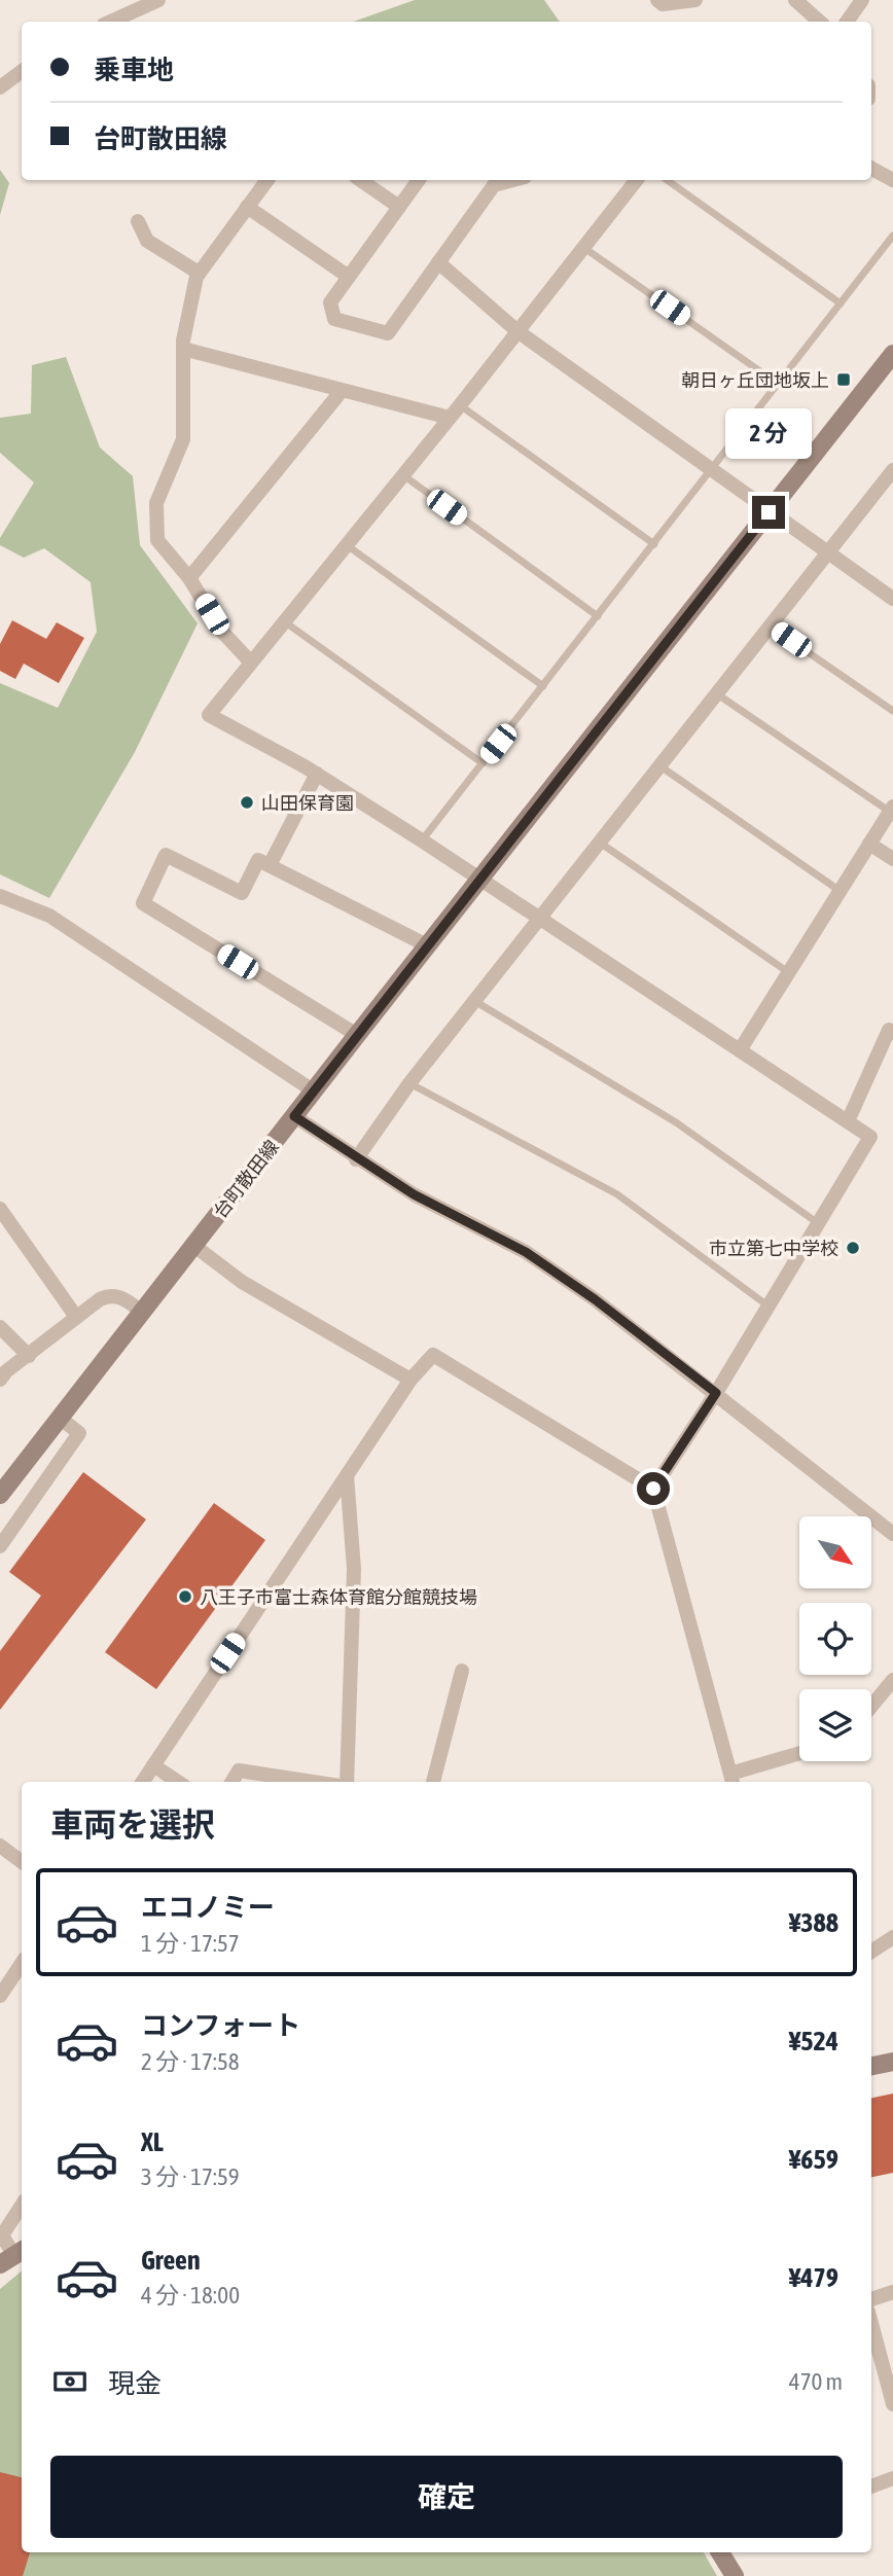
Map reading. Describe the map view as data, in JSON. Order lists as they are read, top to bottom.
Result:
{
  "streets": {
    "street": ["台町散田線"]
  },
  "places": {
    "transit": ["朝日ヶ丘団地坂上"],
    "other": ["山田保育園", "市立第七中学校", "八王子市富士森体育館分館競技場"]
  },
  "north": "bottom right",
  "page": {
    "banner": ["乗車地", "台町散田線"],
    "bubble": "2 分",
    "heading": "車両を選択",
    "list": [
      {
        "name": "エコノミー",
        "note": "1 分 · 17:57",
        "value": "¥388"
      },
      {
        "name": "コンフォート",
        "note": "2 分 · 17:58",
        "value": "¥524"
      },
      {
        "name": "XL",
        "note": "3 分 · 17:59",
        "value": "¥659"
      },
      {
        "name": "Green",
        "note": "4 分 · 18:00",
        "value": "¥479"
      }
    ],
    "pay": ["現金", "470 m"],
    "buttons": "確定"
  }
}
